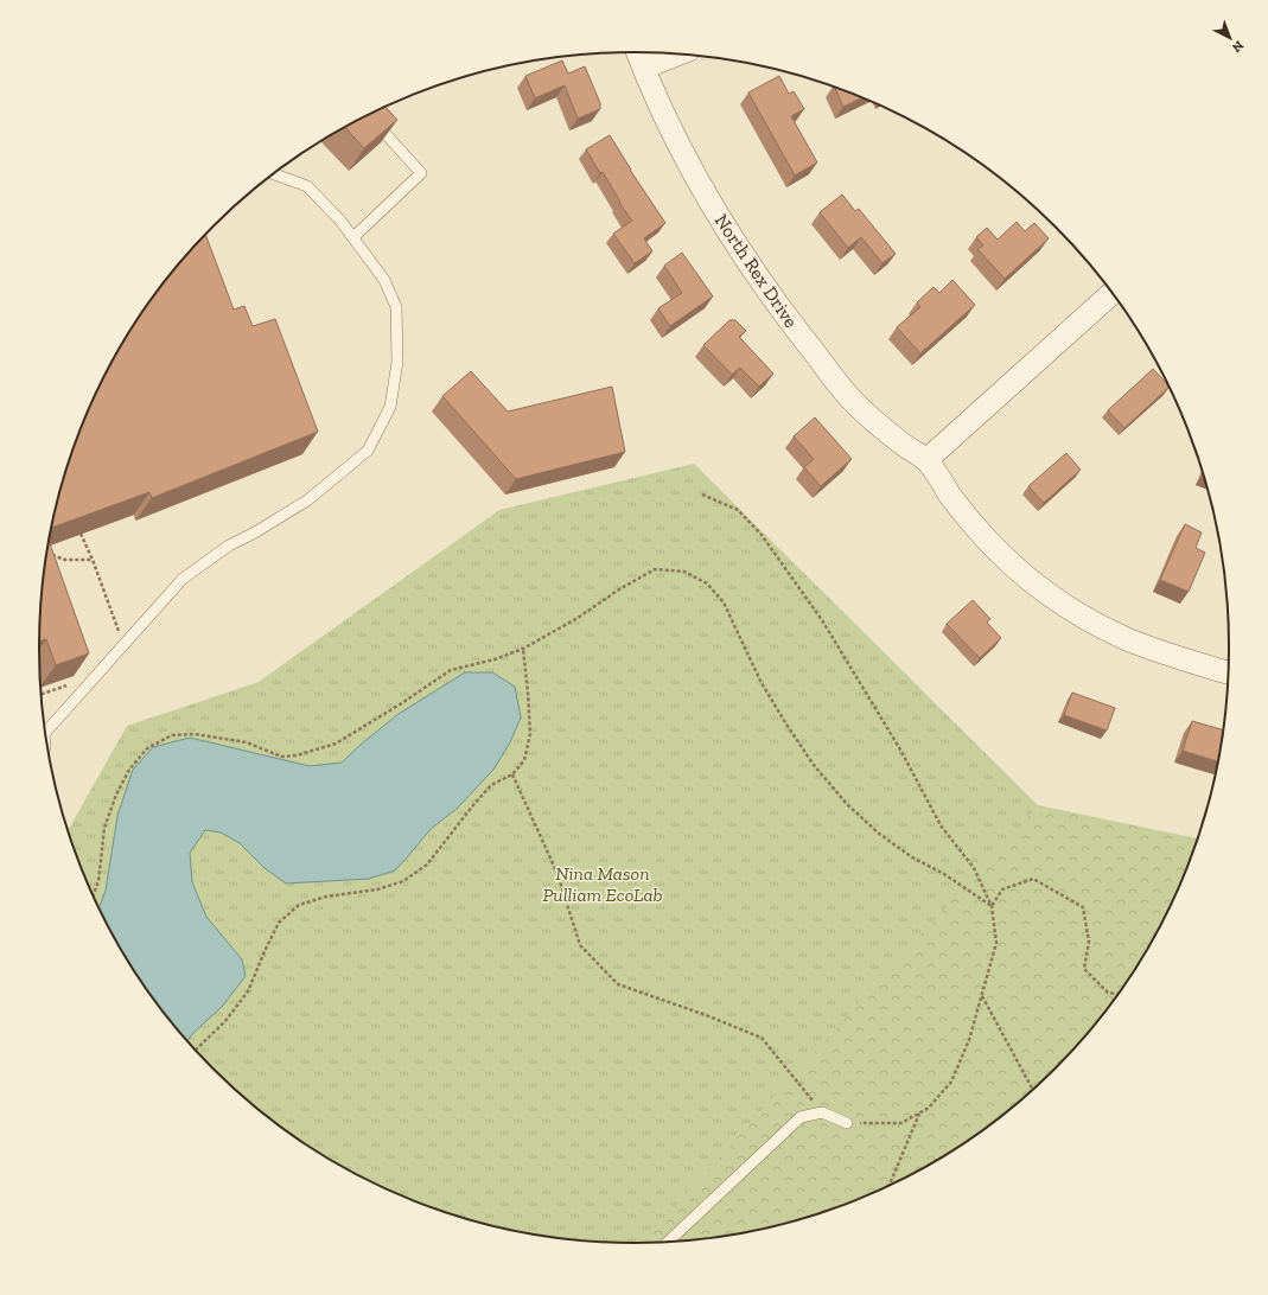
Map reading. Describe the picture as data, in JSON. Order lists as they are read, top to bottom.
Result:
{
  "streets": {
    "street": ["North Rex Drive"]
  },
  "parks": ["Nina Mason Pulliam EcoLab"],
  "north": "bottom right"
}
